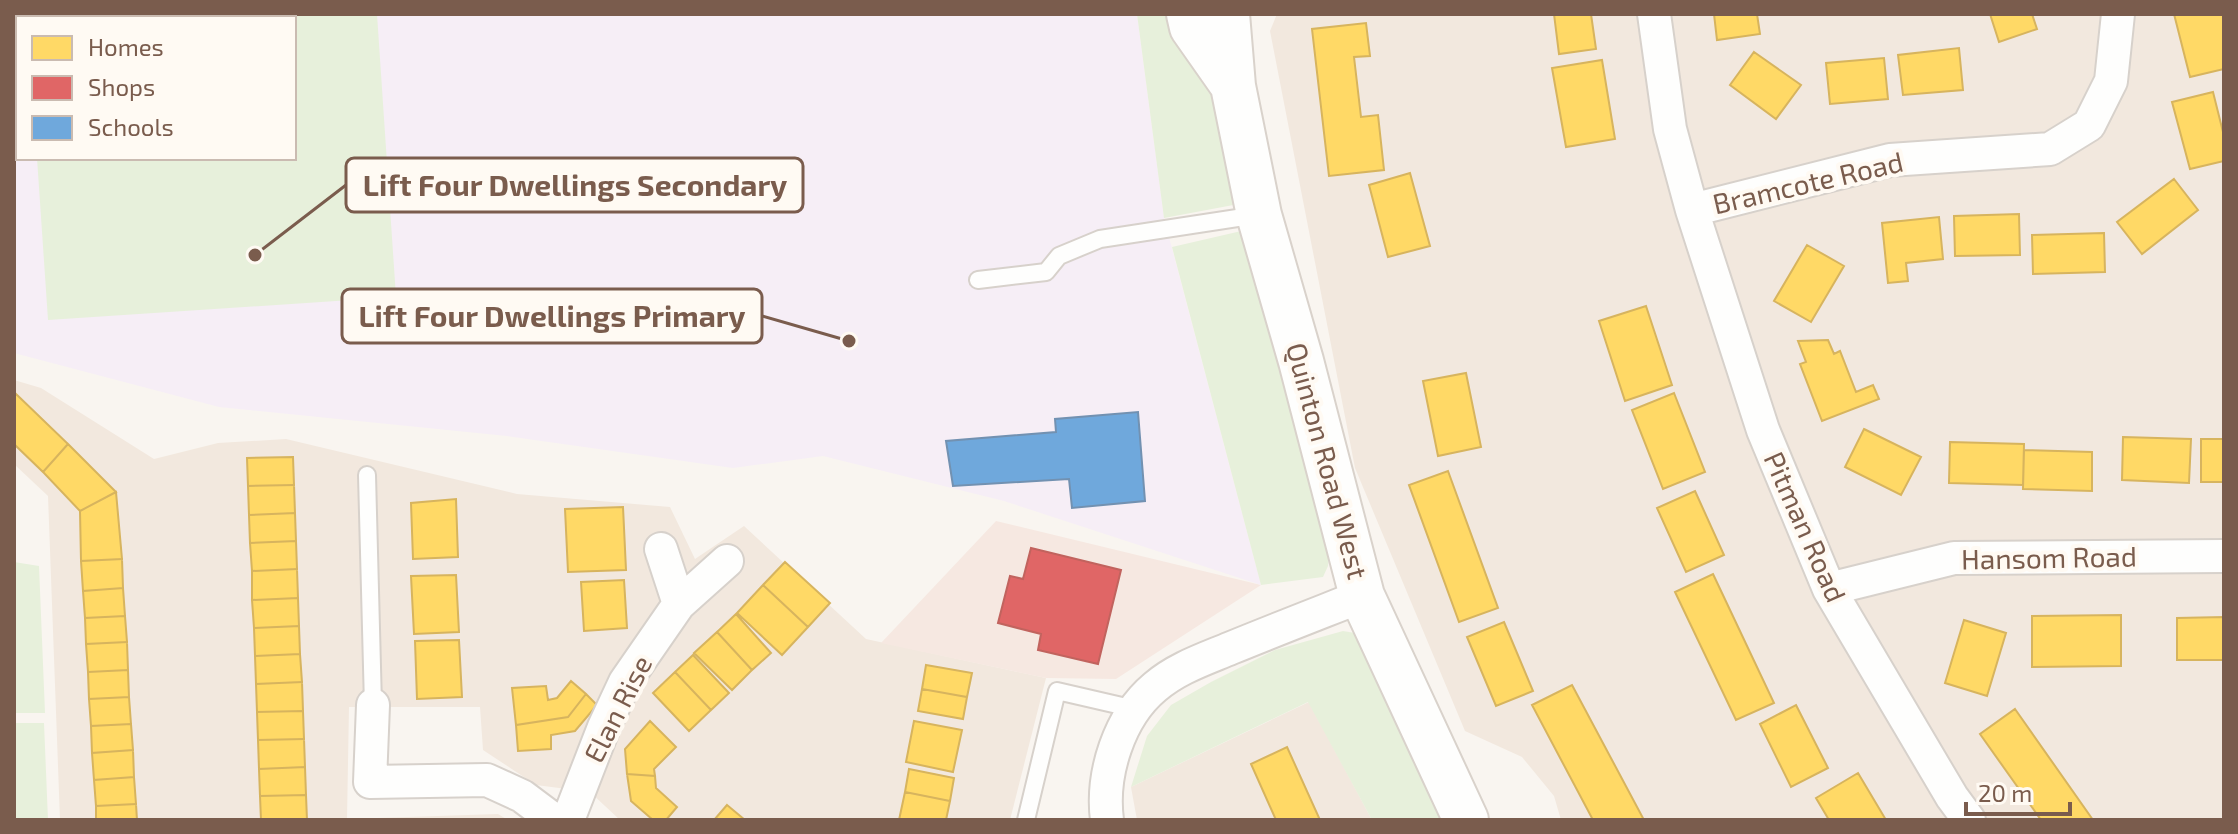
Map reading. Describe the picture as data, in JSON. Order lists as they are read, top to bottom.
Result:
{
  "streets": {
    "street": [
      "Bramcote Road",
      "Quinton Road West",
      "Pitman Road",
      "Hansom Road",
      "Elan Rise"
    ]
  },
  "crossings": [
    ["Bramcote Road", "Pitman Road"],
    ["Pitman Road", "Hansom Road"]
  ],
  "places": ["Lift Four Dwellings Secondary", "Lift Four Dwellings Primary"],
  "legend": ["Homes", "Shops", "Schools"],
  "scale_bar": "20 m"
}
